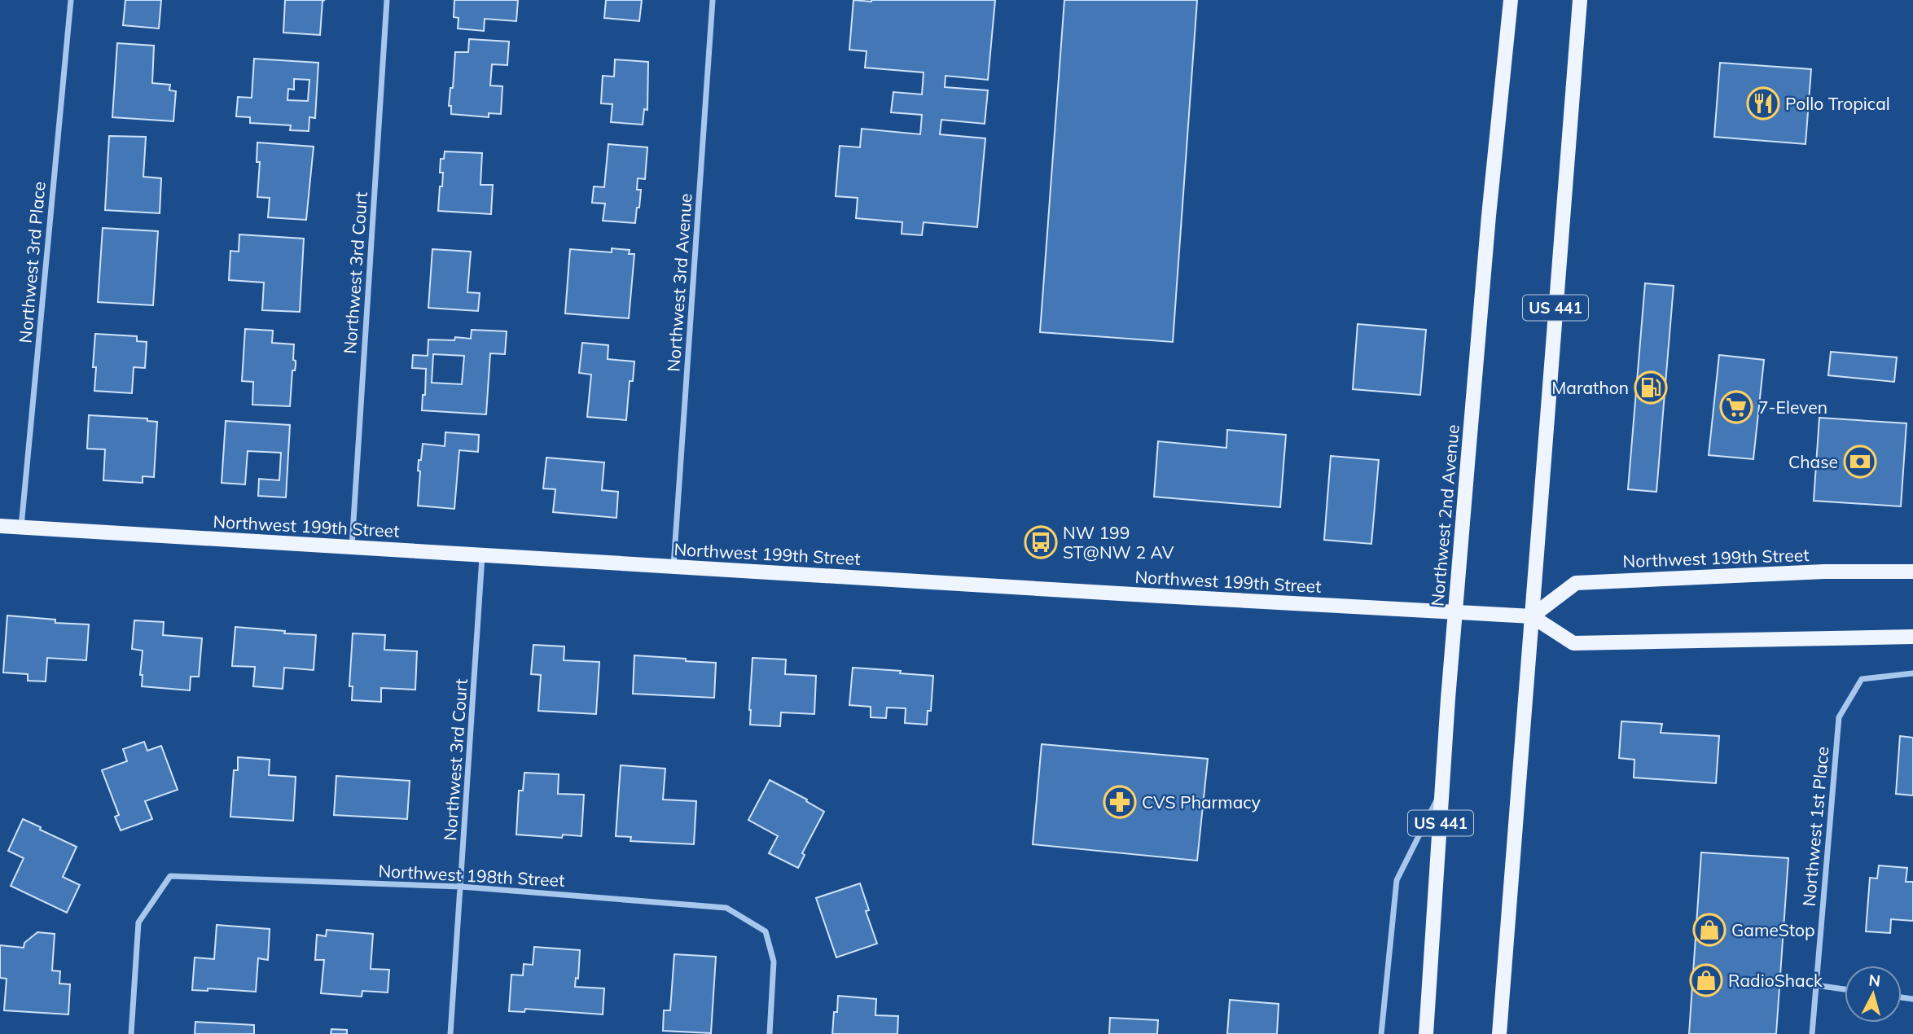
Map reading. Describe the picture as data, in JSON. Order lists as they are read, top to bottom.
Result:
{
  "streets": {
    "main road": ["US 441", "Northwest 2nd Avenue", "Northwest 199th Street"],
    "street": [
      "Northwest 3rd Place",
      "Northwest 3rd Court",
      "Northwest 3rd Avenue",
      "Northwest 1st Place",
      "Northwest 198th Street"
    ]
  },
  "crossings": [
    ["Northwest 3rd Place", "Northwest 199th Street"],
    ["Northwest 3rd Court", "Northwest 199th Street"],
    ["Northwest 3rd Court", "Northwest 198th Street"],
    ["Northwest 3rd Avenue", "Northwest 199th Street"],
    ["US 441", "Northwest 199th Street"],
    ["Northwest 2nd Avenue", "Northwest 199th Street"]
  ],
  "places": {
    "restaurant": ["Pollo Tropical"],
    "fuel station": ["Marathon"],
    "supermarket": ["7-Eleven"],
    "bank": ["Chase"],
    "bus stop": ["NW 199 ST@NW 2 AV"],
    "pharmacy": ["CVS Pharmacy"],
    "shop": ["GameStop", "RadioShack"]
  },
  "north": "top"
}
